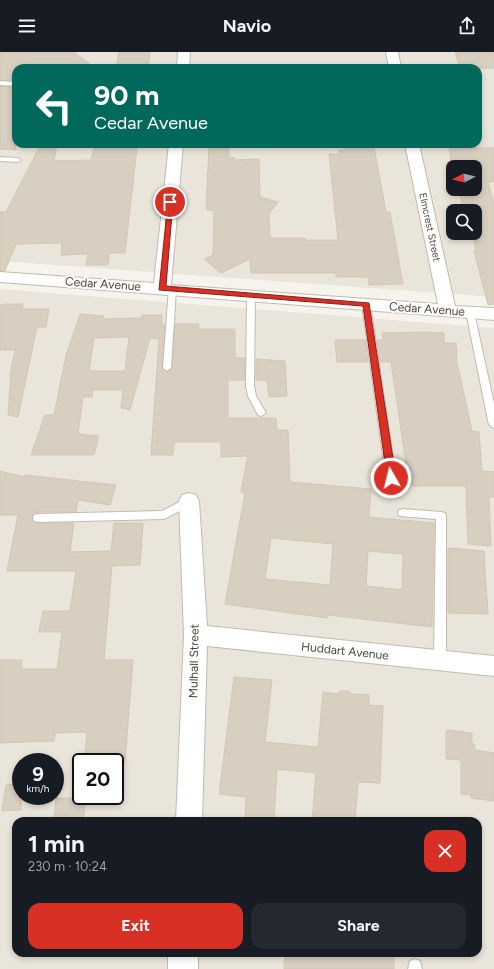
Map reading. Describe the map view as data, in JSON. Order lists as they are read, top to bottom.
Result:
{
  "streets": {
    "street": [
      "Elmcrest Street",
      "Cedar Avenue",
      "Huddart Avenue",
      "Mulhall Street"
    ]
  },
  "crossings": [
    ["Elmcrest Street", "Cedar Avenue"],
    ["Huddart Avenue", "Mulhall Street"]
  ],
  "north": "left",
  "page": {
    "header": "Navio",
    "turn": ["90 m", "Cedar Avenue"],
    "speed": "9 km/h",
    "limit": "20",
    "heading": ["1 min", "230 m · 10:24"],
    "buttons": ["Exit", "Share"]
  }
}
